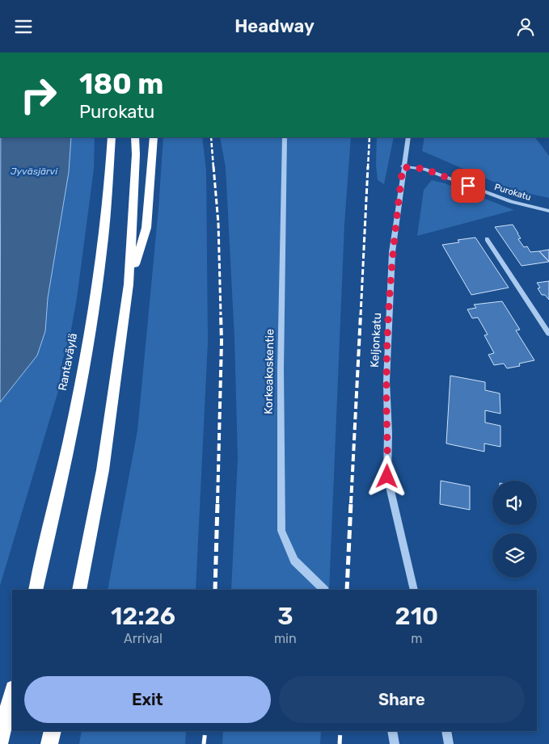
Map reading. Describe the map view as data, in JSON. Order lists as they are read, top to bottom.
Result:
{
  "streets": {
    "highway": ["Rantaväylä"],
    "street": ["Purokatu", "Keljonkatu", "Korkeakoskentie"]
  },
  "crossings": [
    ["Purokatu", "Keljonkatu"]
  ],
  "water": ["Jyväsjärvi"],
  "page": {
    "header": "Headway",
    "turn": ["180 m", "Purokatu"],
    "eta": [
      "12:26",
      "Arrival",
      "3",
      "min",
      "210",
      "m"
    ],
    "buttons": ["Exit", "Share"]
  }
}
